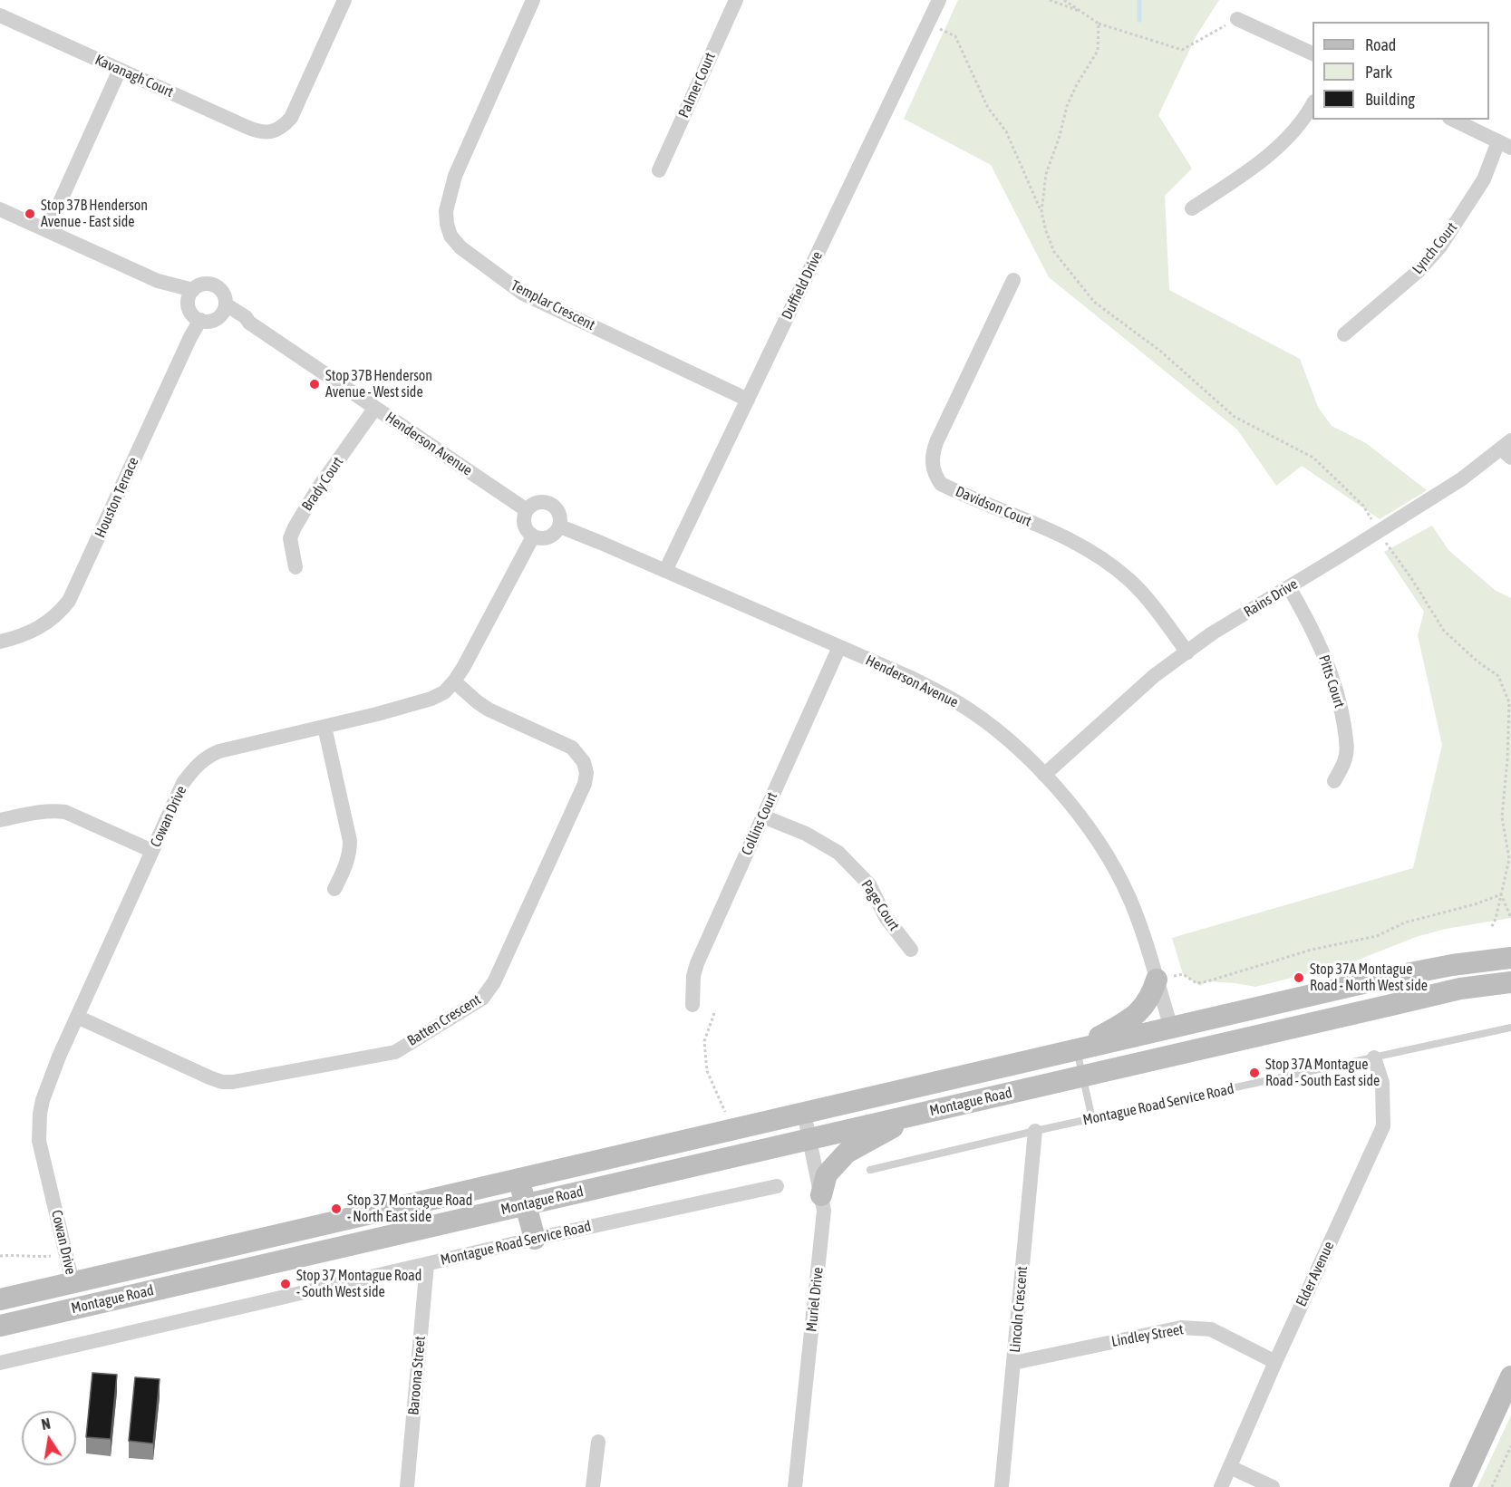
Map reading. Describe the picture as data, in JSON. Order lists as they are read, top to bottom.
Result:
{
  "streets": {
    "main road": ["Montague Road"],
    "street": [
      "Kavanagh Court",
      "Palmer Court",
      "Lynch Court",
      "Duffield Drive",
      "Templar Crescent",
      "Henderson Avenue",
      "Brady Court",
      "Houston Terrace",
      "Davidson Court",
      "Rains Drive",
      "Pitts Court",
      "Cowan Drive",
      "Collins Court",
      "Page Court",
      "Batten Crescent",
      "Montague Road Service Road",
      "Elder Avenue",
      "Muriel Drive",
      "Lincoln Crescent",
      "Lindley Street",
      "Baroona Street"
    ]
  },
  "crossings": [
    ["Duffield Drive", "Templar Crescent"],
    ["Duffield Drive", "Henderson Avenue"],
    ["Henderson Avenue", "Brady Court"],
    ["Henderson Avenue", "Houston Terrace"],
    ["Henderson Avenue", "Rains Drive"],
    ["Henderson Avenue", "Cowan Drive"],
    ["Henderson Avenue", "Collins Court"],
    ["Henderson Avenue", "Montague Road"],
    ["Davidson Court", "Rains Drive"],
    ["Rains Drive", "Pitts Court"],
    ["Cowan Drive", "Batten Crescent"],
    ["Cowan Drive", "Montague Road"],
    ["Collins Court", "Page Court"],
    ["Montague Road", "Muriel Drive"],
    ["Montague Road Service Road", "Elder Avenue"],
    ["Montague Road Service Road", "Lincoln Crescent"],
    ["Montague Road Service Road", "Baroona Street"],
    ["Elder Avenue", "Lindley Street"],
    ["Lincoln Crescent", "Lindley Street"]
  ],
  "places": [
    "Stop 37B Henderson Avenue - East side",
    "Stop 37B Henderson Avenue - West side",
    "Stop 37A Montague Road - North West side",
    "Stop 37A Montague Road - South East side",
    "Stop 37 Montague Road - North East side",
    "Stop 37 Montague Road - South West side"
  ],
  "legend": ["Road", "Park", "Building"],
  "north": "top"
}
